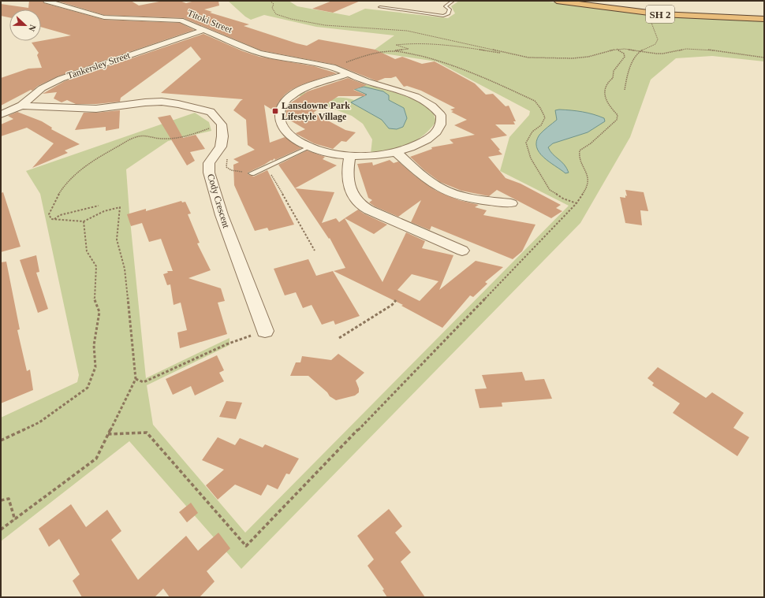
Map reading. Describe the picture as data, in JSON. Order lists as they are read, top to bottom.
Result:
{
  "streets": {
    "highway": ["SH 2"],
    "street": ["Titoki Street", "Tankersley Street", "Cody Crescent"]
  },
  "crossings": [
    ["Titoki Street", "Tankersley Street"]
  ],
  "places": {
    "transit": ["Lansdowne Park Lifestyle Village"]
  },
  "north": "right"
}
